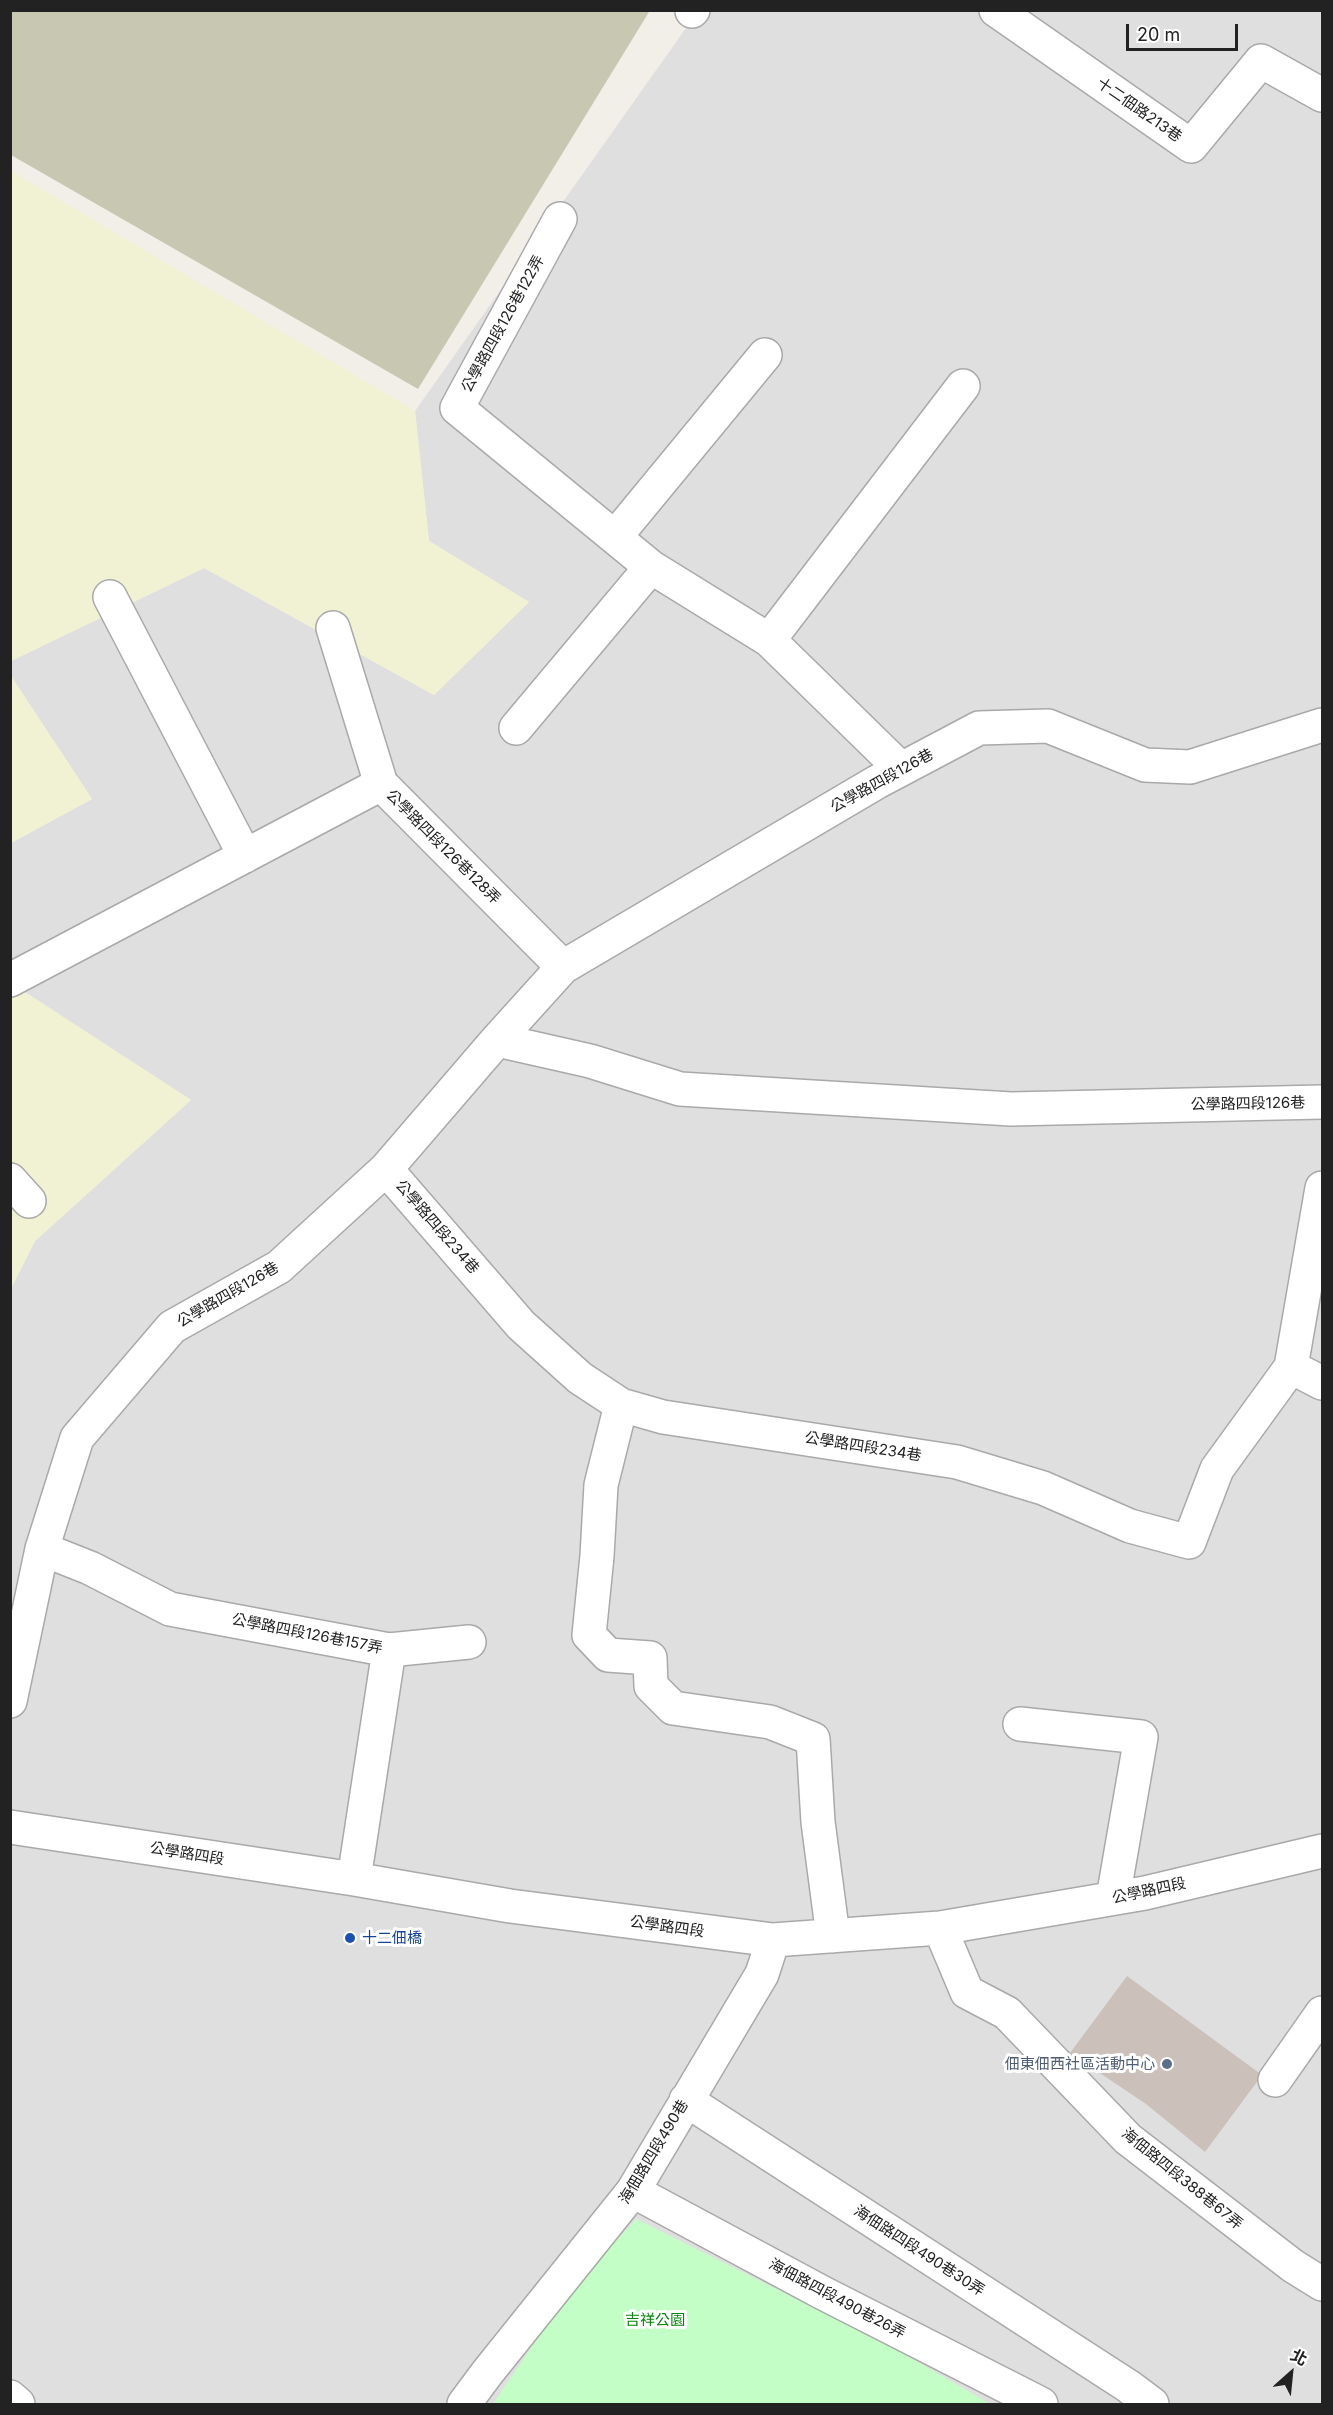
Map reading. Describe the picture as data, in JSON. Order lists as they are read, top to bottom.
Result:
{
  "streets": {
    "street": [
      "十二佃路213巷",
      "公學路四段126巷122弄",
      "公學路四段126巷",
      "公學路四段126巷128弄",
      "公學路四段234巷",
      "公學路四段126巷157弄",
      "公學路四段",
      "海佃路四段490巷",
      "海佃路四段388巷67弄",
      "海佃路四段490巷30弄",
      "海佃路四段490巷26弄"
    ]
  },
  "crossings": [
    ["公學路四段126巷122弄", "公學路四段126巷"],
    ["公學路四段126巷", "公學路四段126巷128弄"],
    ["公學路四段126巷", "公學路四段234巷"],
    ["公學路四段126巷", "公學路四段126巷157弄"],
    ["公學路四段126巷157弄", "公學路四段"],
    ["公學路四段", "海佃路四段490巷"],
    ["公學路四段", "海佃路四段388巷67弄"],
    ["海佃路四段490巷", "海佃路四段490巷30弄"],
    ["海佃路四段490巷", "海佃路四段490巷26弄"]
  ],
  "parks": ["吉祥公園"],
  "places": ["十二佃橋", "佃東佃西社區活動中心"],
  "scale_bar": "20 m",
  "north": "top right"
}
